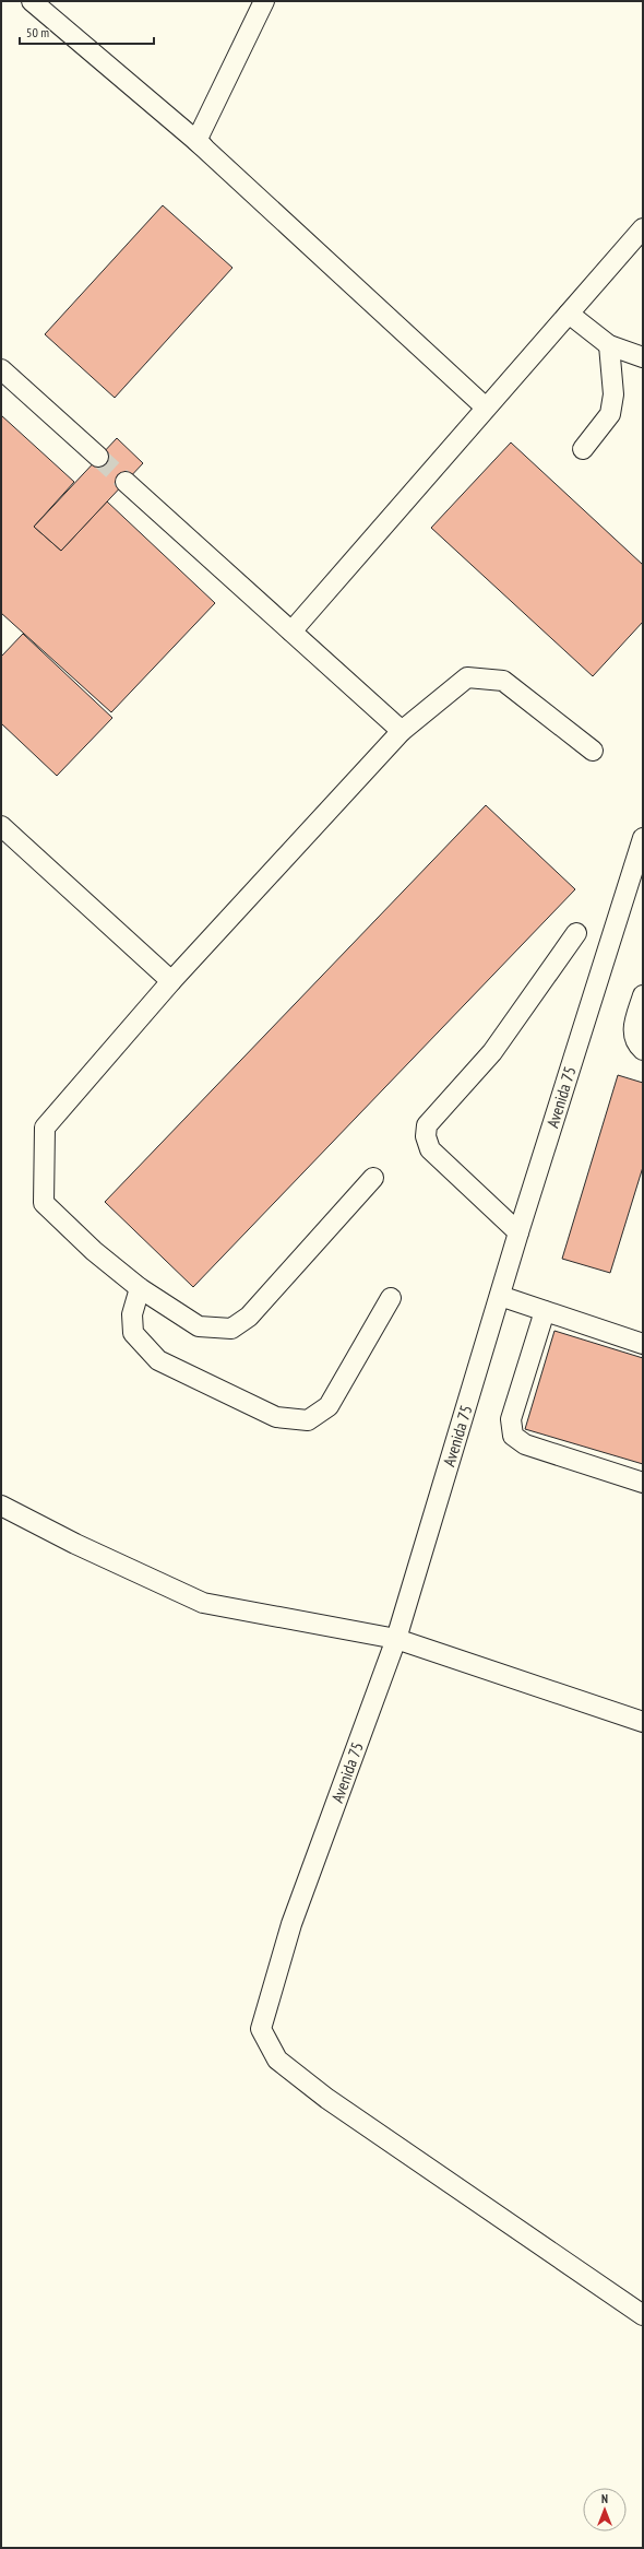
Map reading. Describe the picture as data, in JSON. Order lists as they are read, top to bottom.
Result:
{
  "streets": {
    "street": ["Avenida 75"]
  },
  "scale_bar": "50 m",
  "north": "top"
}
